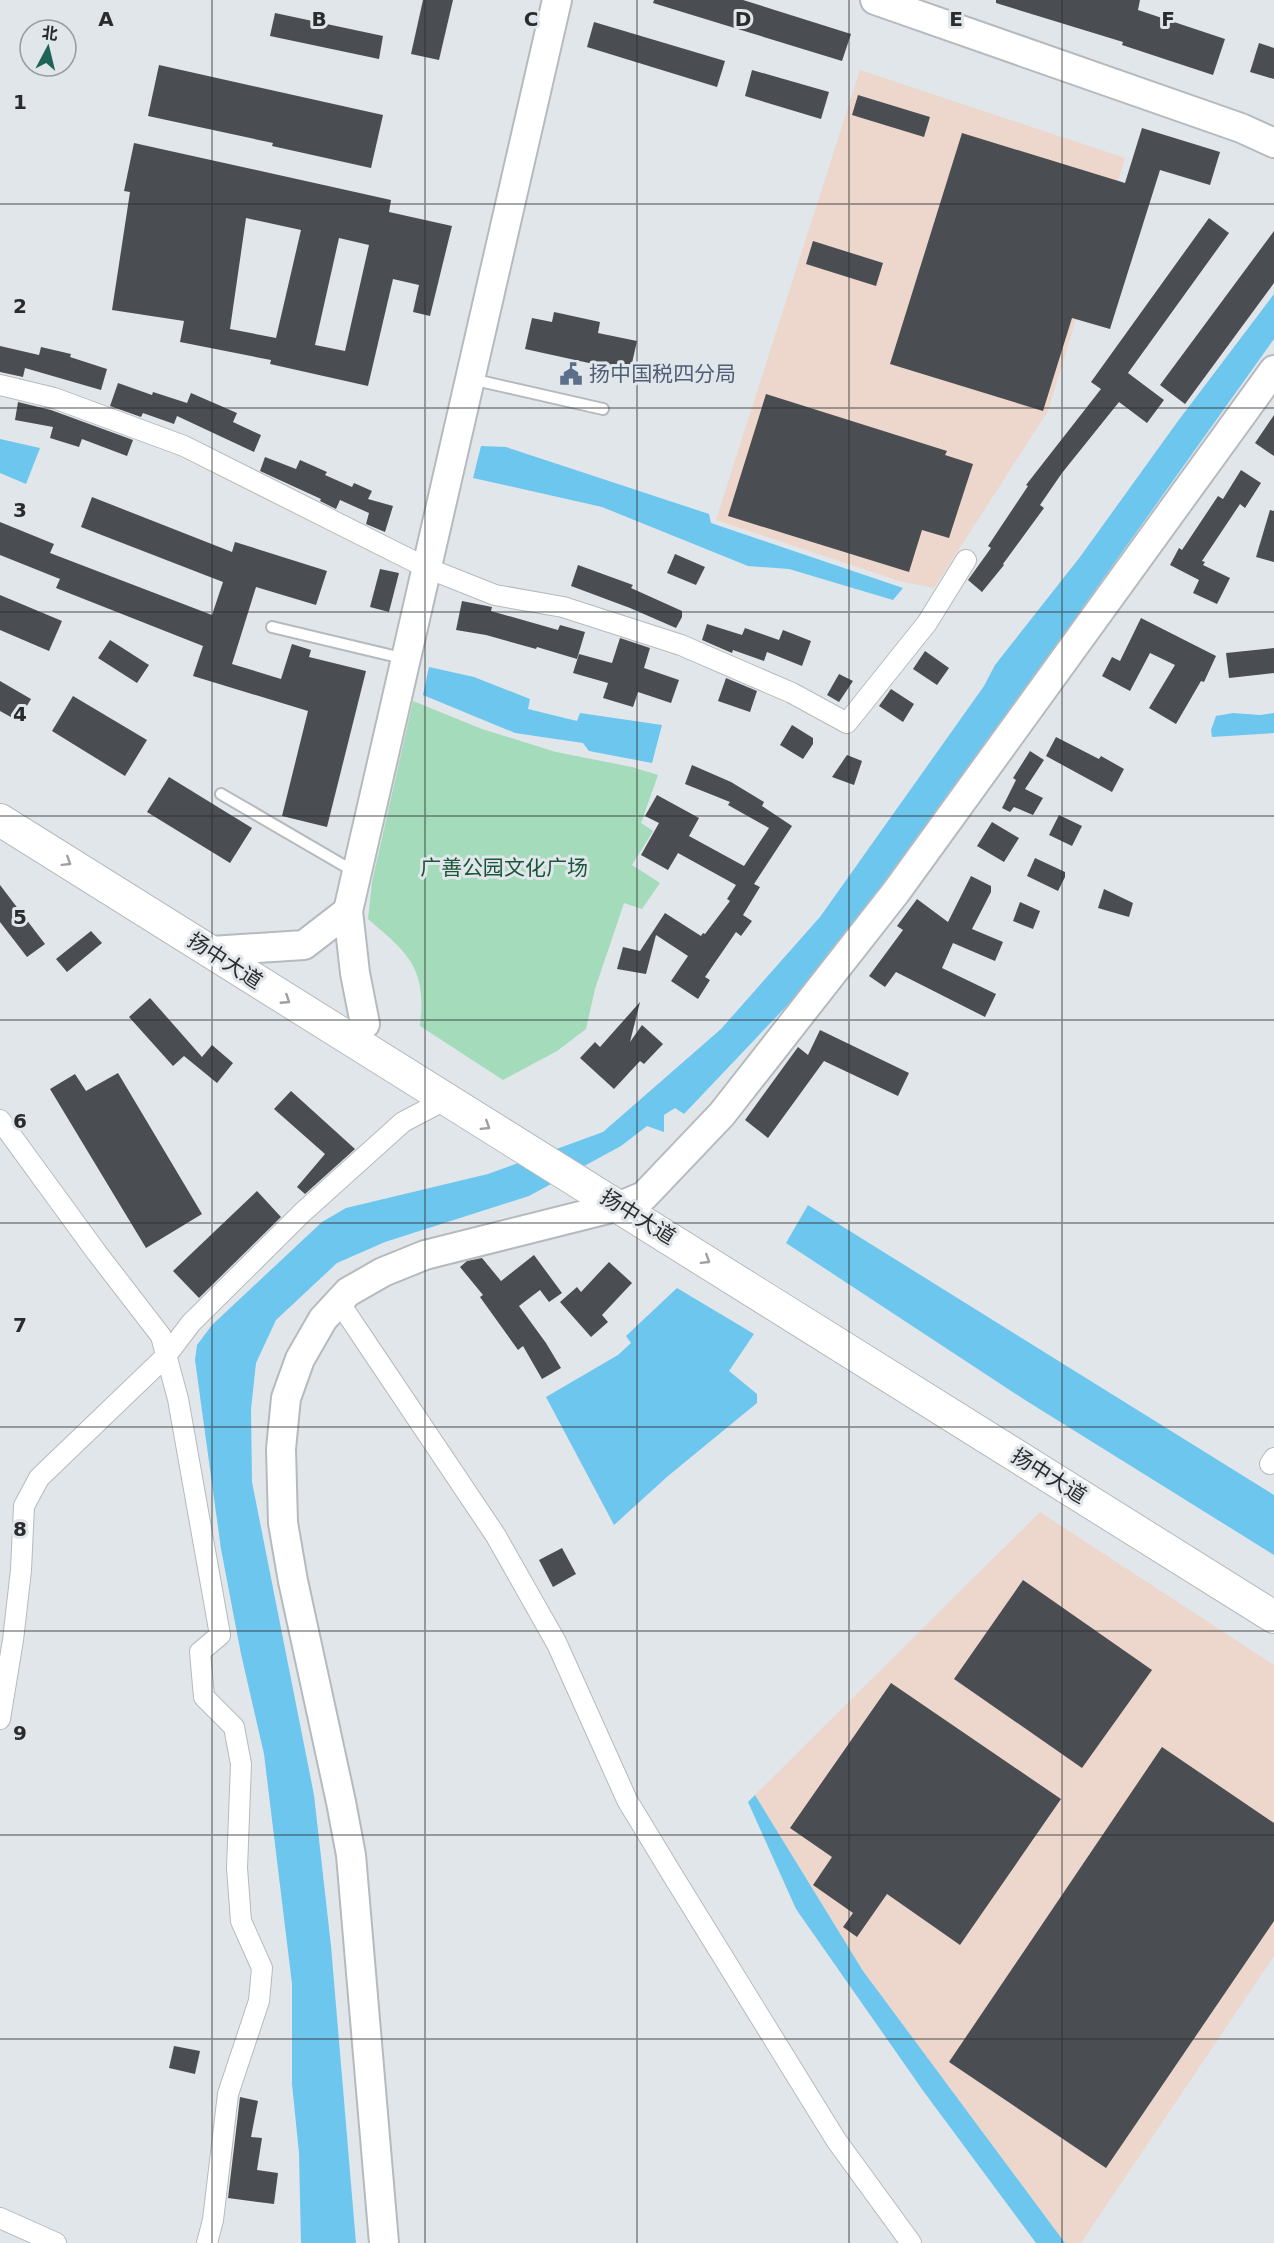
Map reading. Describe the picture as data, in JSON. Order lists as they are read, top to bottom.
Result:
{
  "streets": {
    "main road": ["扬中大道"]
  },
  "parks": ["广善公园文化广场"],
  "places": {
    "public building": ["扬中国税四分局"]
  },
  "north": "top",
  "grid": {
    "columns": [
      "A",
      "B",
      "C",
      "D",
      "E",
      "F"
    ],
    "rows": [
      "1",
      "2",
      "3",
      "4",
      "5",
      "6",
      "7",
      "8",
      "9"
    ]
  }
}
